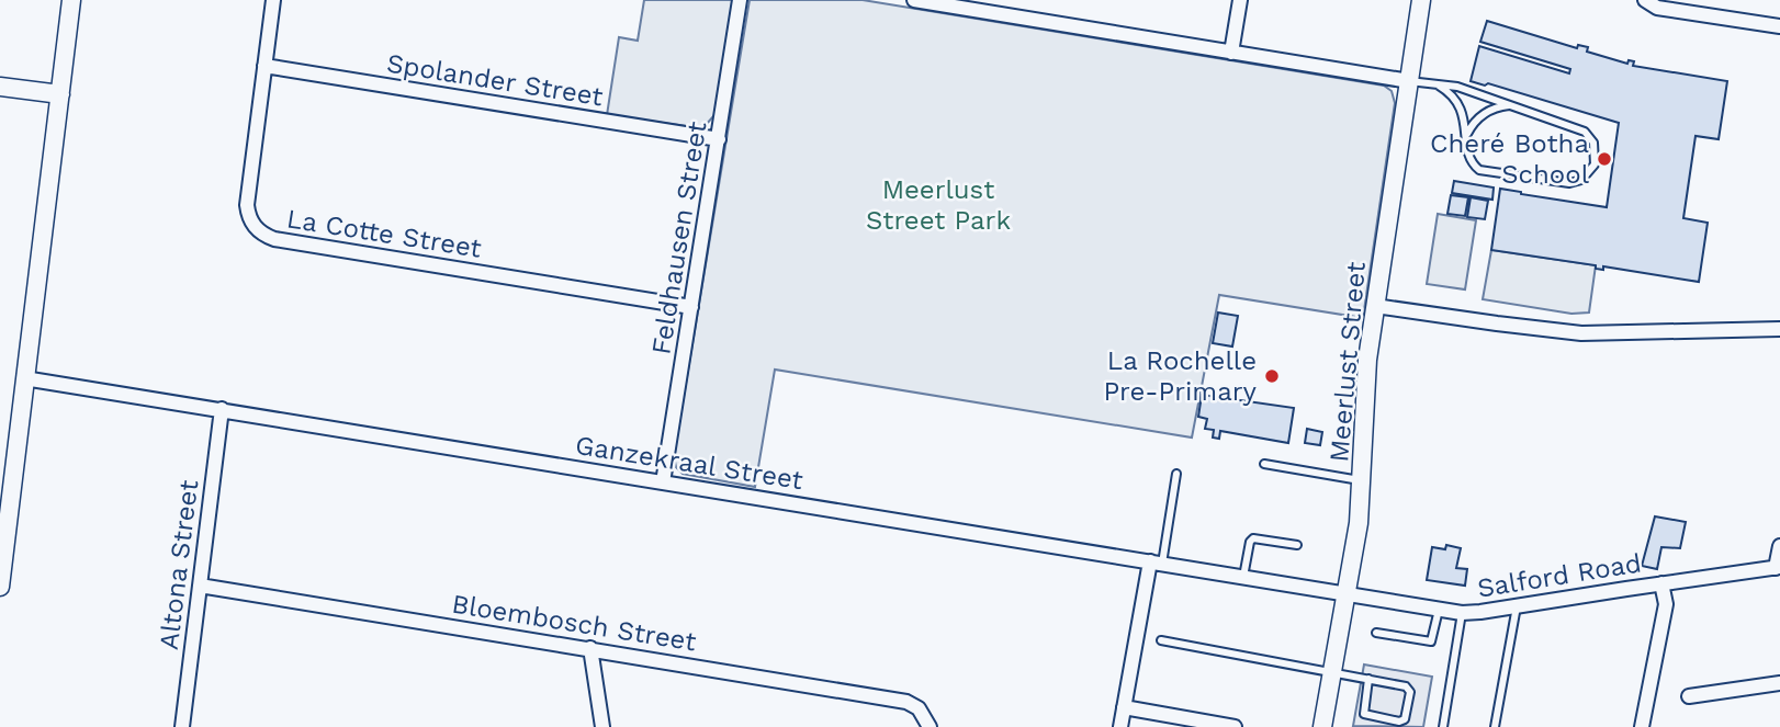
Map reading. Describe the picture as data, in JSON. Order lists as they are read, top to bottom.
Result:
{
  "streets": {
    "street": [
      "Spolander Street",
      "La Cotte Street",
      "Feldhausen Street",
      "Meerlust Street",
      "Ganzekraal Street",
      "Altona Street",
      "Salford Road",
      "Bloembosch Street"
    ]
  },
  "crossings": [
    ["Spolander Street", "La Cotte Street"],
    ["Spolander Street", "Feldhausen Street"],
    ["La Cotte Street", "Feldhausen Street"],
    ["Feldhausen Street", "Ganzekraal Street"],
    ["Meerlust Street", "Ganzekraal Street"],
    ["Meerlust Street", "Salford Road"],
    ["Ganzekraal Street", "Altona Street"],
    ["Ganzekraal Street", "Salford Road"],
    ["Altona Street", "Bloembosch Street"]
  ],
  "parks": ["Meerlust Street Park"],
  "places": ["Cheré Botha School", "La Rochelle Pre-Primary"]
}
